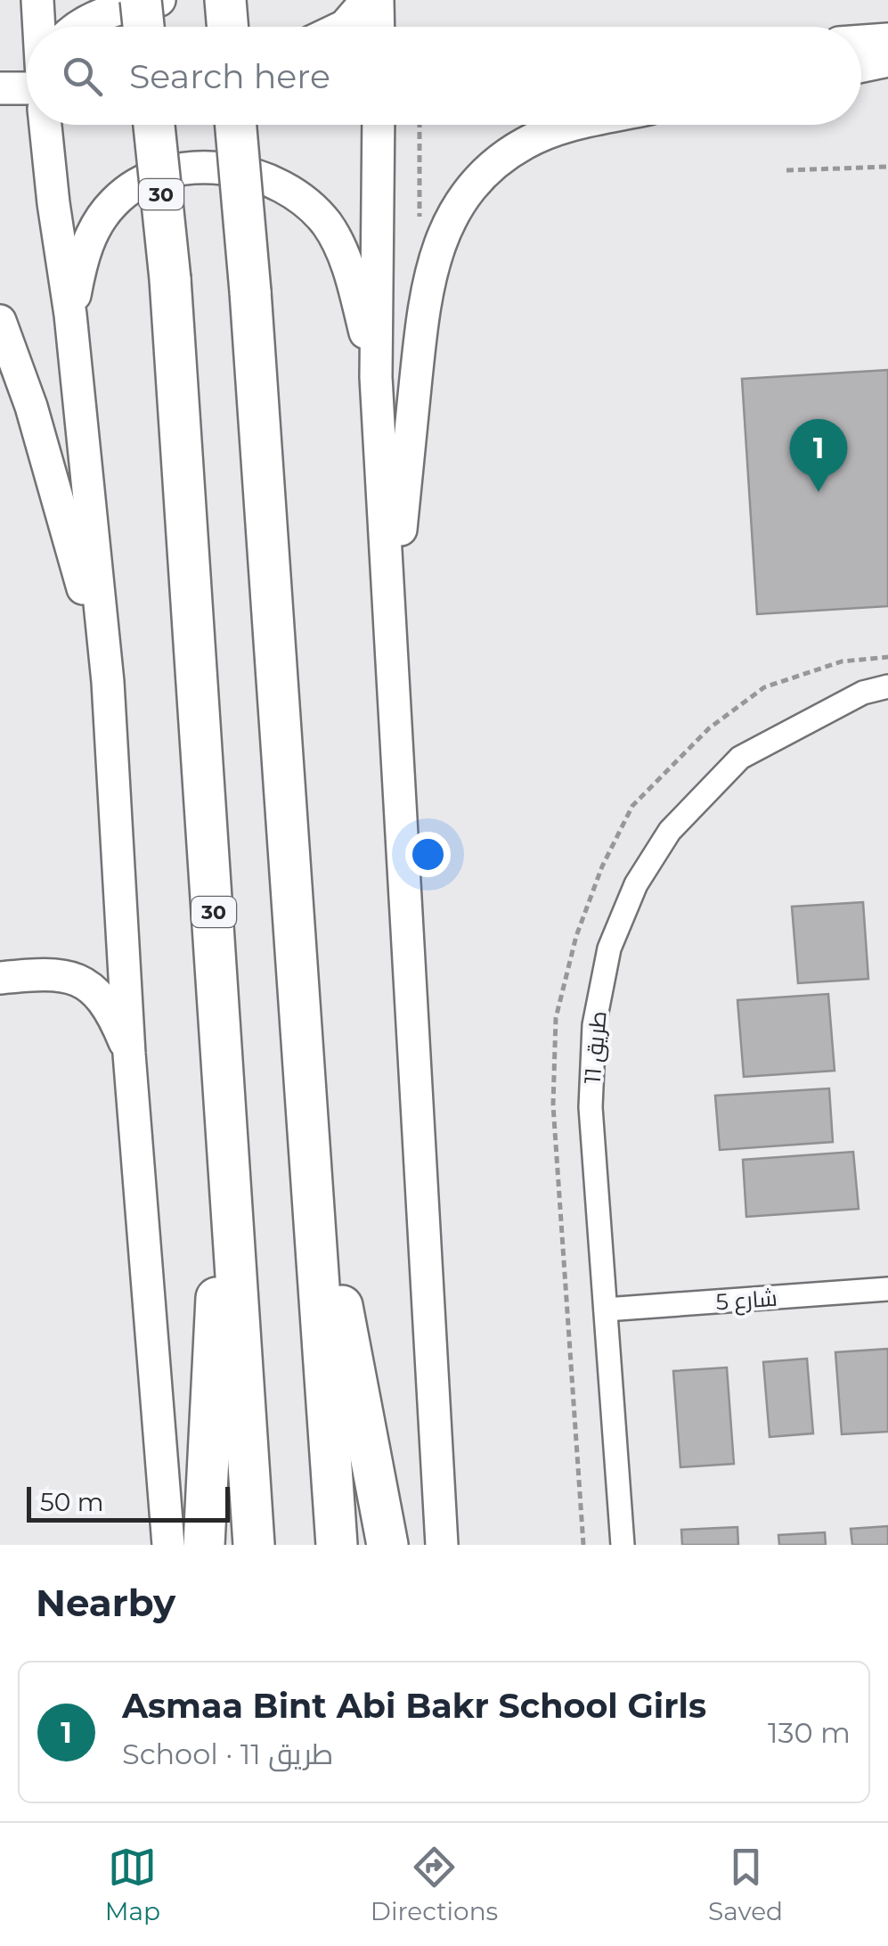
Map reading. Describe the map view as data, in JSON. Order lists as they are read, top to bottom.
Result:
{
  "streets": {
    "highway": ["30"],
    "street": ["طريق 11", "شارع 5"]
  },
  "crossings": [
    ["طريق 11", "شارع 5"]
  ],
  "scale_bar": "50 m",
  "page": {
    "search": "Search here",
    "pins": "1",
    "scale": "50 m",
    "heading": "Nearby",
    "list": [
      {
        "mark": "1",
        "name": "Asmaa Bint Abi Bakr School Girls",
        "note": "School · طريق 11",
        "value": "130 m"
      }
    ],
    "nav": ["Map", "Directions", "Saved"]
  }
}
